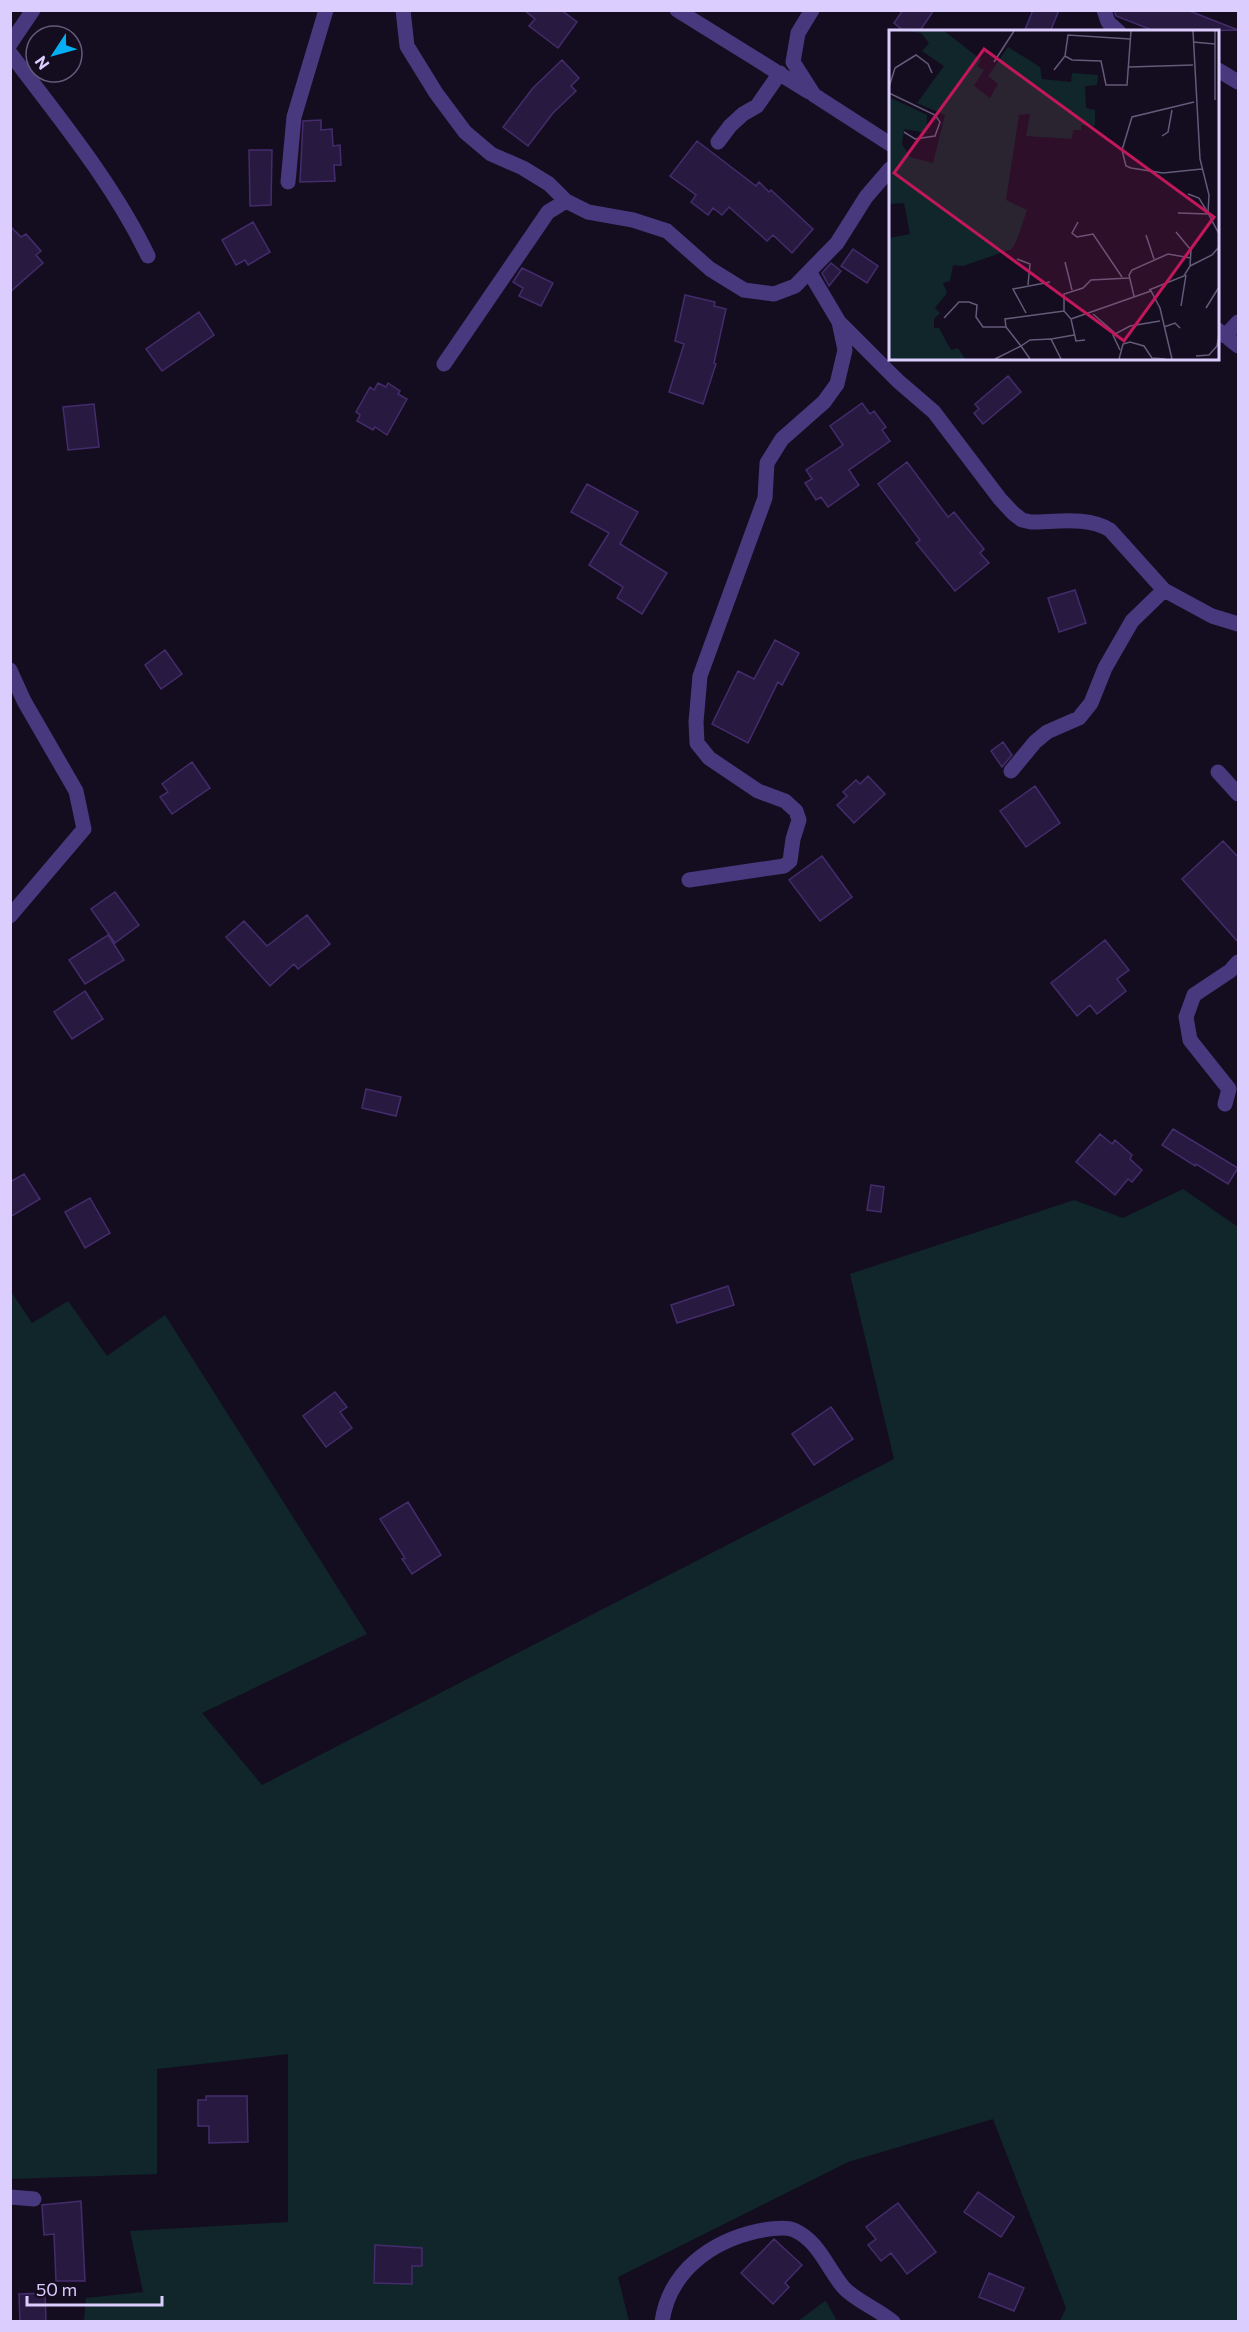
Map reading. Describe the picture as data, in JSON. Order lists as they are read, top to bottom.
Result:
{
  "scale_bar": "50 m",
  "north": "bottom left"
}
